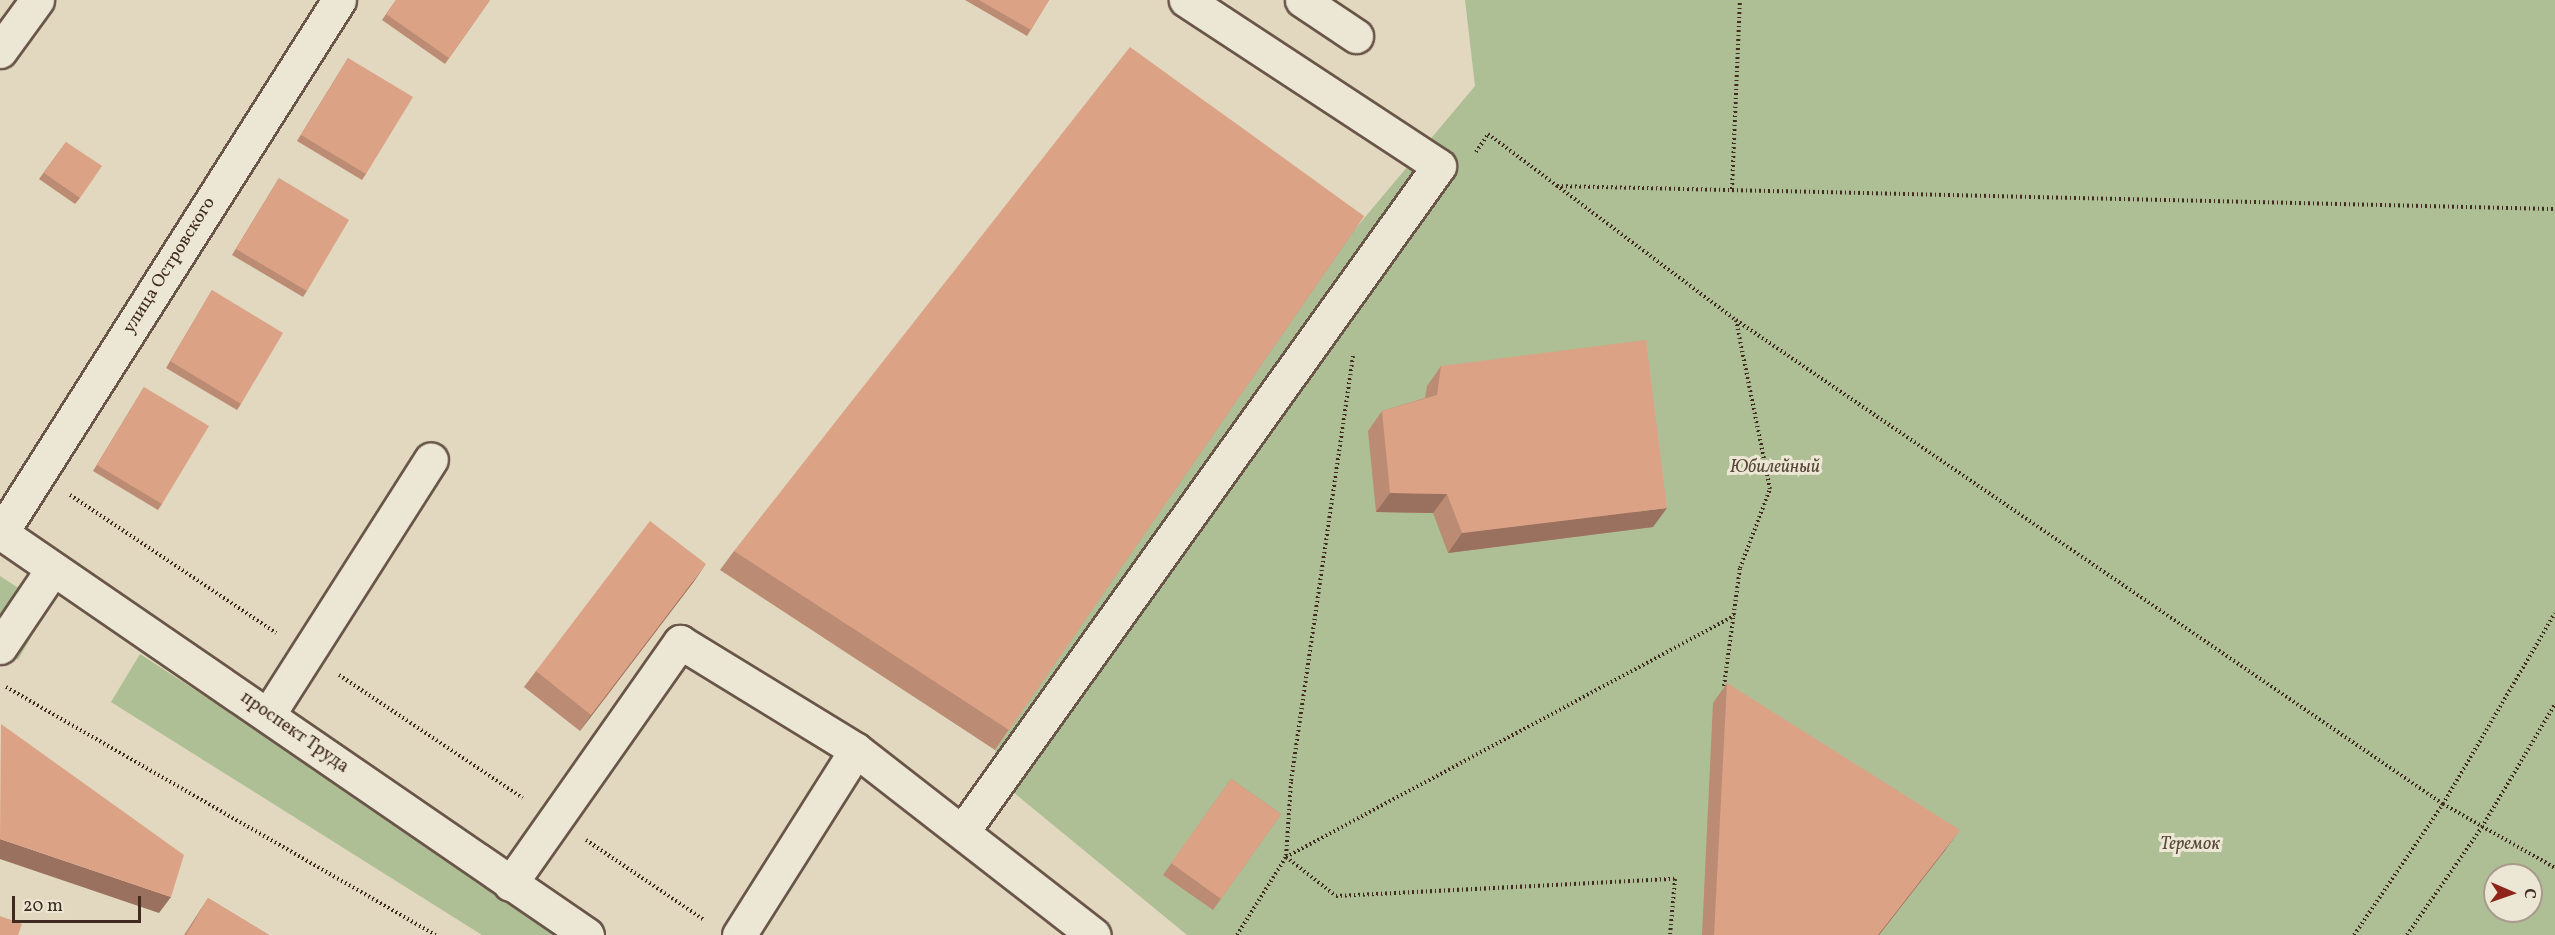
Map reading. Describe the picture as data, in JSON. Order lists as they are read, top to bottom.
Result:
{
  "streets": {
    "street": ["улица Островского", "проспект Труда"]
  },
  "crossings": [
    ["улица Островского", "проспект Труда"]
  ],
  "parks": ["Юбилейный", "Теремок"],
  "scale_bar": "20 m",
  "north": "right"
}
